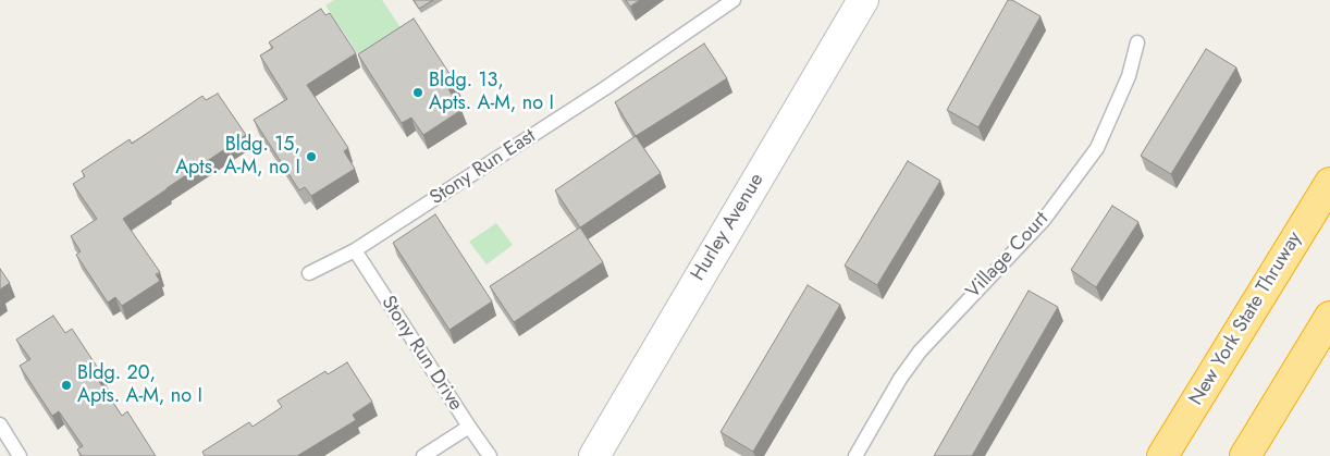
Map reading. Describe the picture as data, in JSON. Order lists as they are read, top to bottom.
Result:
{
  "streets": {
    "highway": ["New York State Thruway"],
    "street": ["Hurley Avenue"],
    "lane": ["Stony Run East", "Village Court", "Stony Run Drive"]
  },
  "crossings": [
    ["Stony Run East", "Stony Run Drive"]
  ],
  "places": ["Bldg. 13, Apts. A-M, no I", "Bldg. 15, Apts. A-M, no I", "Bldg. 20, Apts. A-M, no I"]
}
